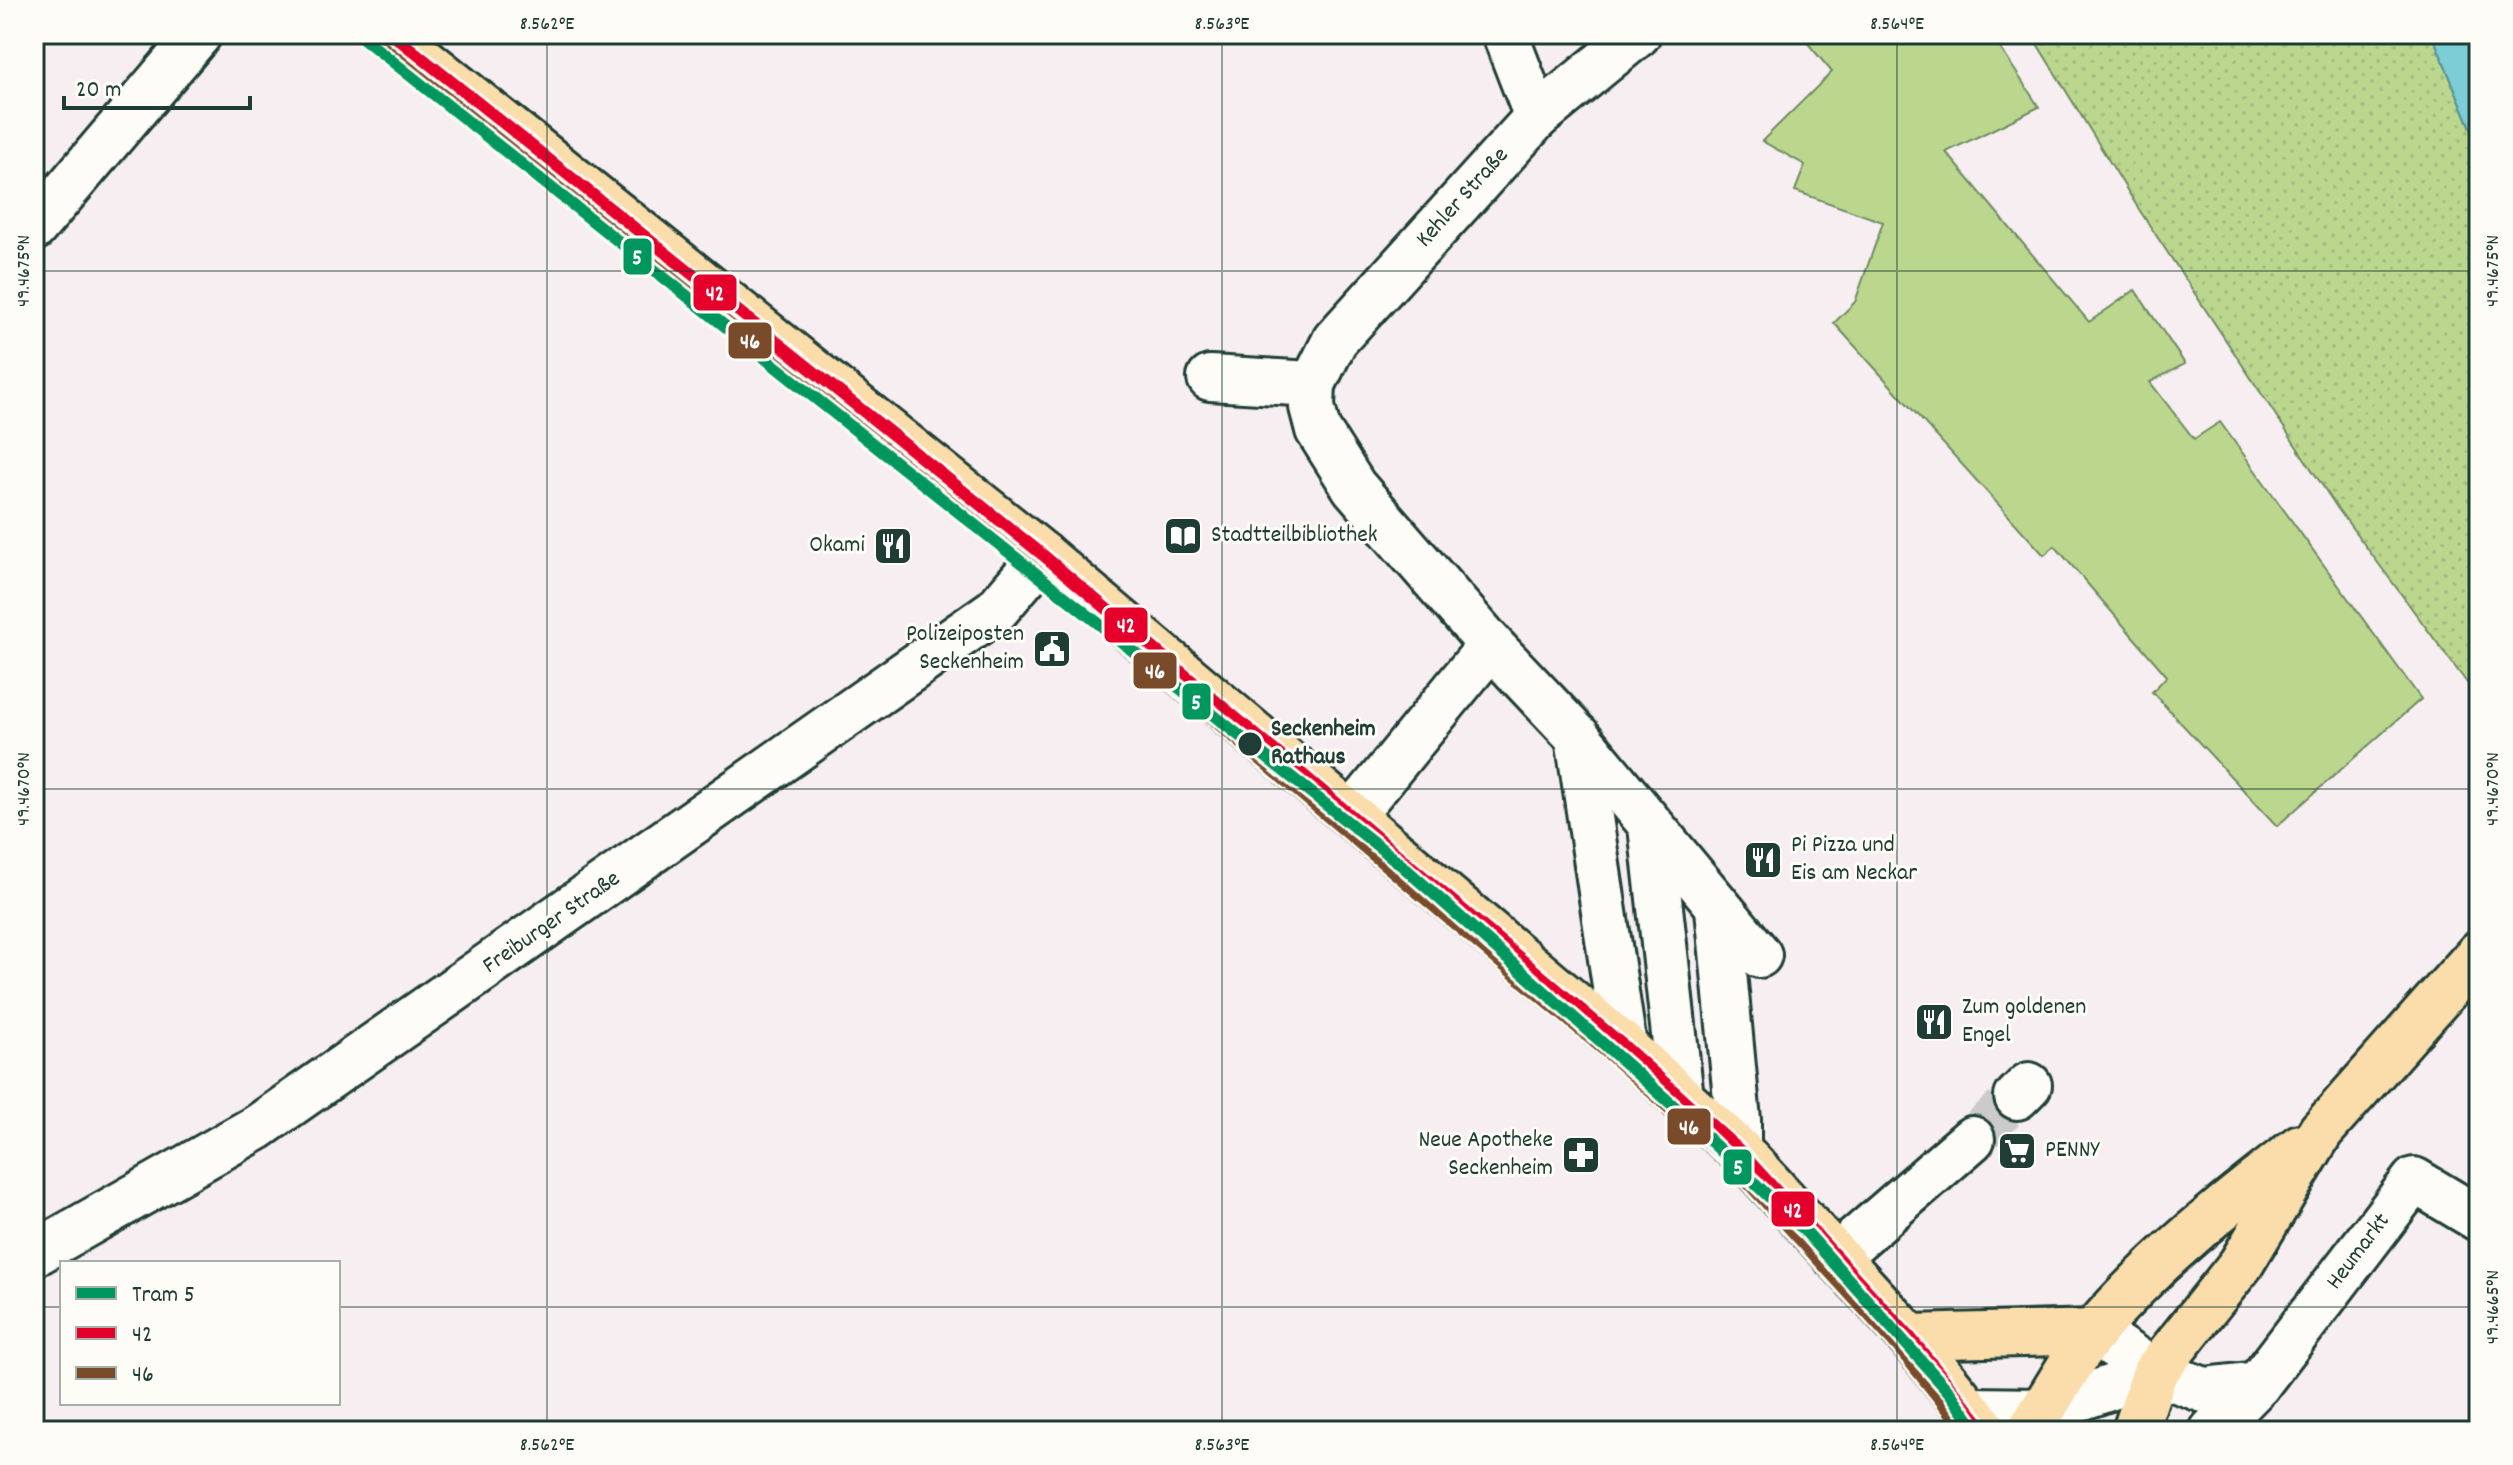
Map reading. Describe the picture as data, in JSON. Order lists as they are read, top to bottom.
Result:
{
  "streets": {
    "street": ["Kehler Straße", "Freiburger Straße", "Heumarkt"]
  },
  "places": {
    "library": ["Stadtteilbibliothek"],
    "restaurant": ["Okami", "Pi Pizza und Eis am Neckar", "Zum goldenen Engel"],
    "public building": ["Polizeiposten Seckenheim"],
    "other": ["Seckenheim Rathaus"],
    "supermarket": ["PENNY"],
    "pharmacy": ["Neue Apotheke Seckenheim"]
  },
  "lines": ["tram line 5", "transit line 42", "transit line 46"],
  "legend": ["Tram 5", "42", "46"],
  "scale_bar": "20 m",
  "coordinates": [
    "8.562°E",
    "8.563°E",
    "8.564°E",
    "49.4675°N",
    "49.4670°N",
    "49.4665°N"
  ]
}
